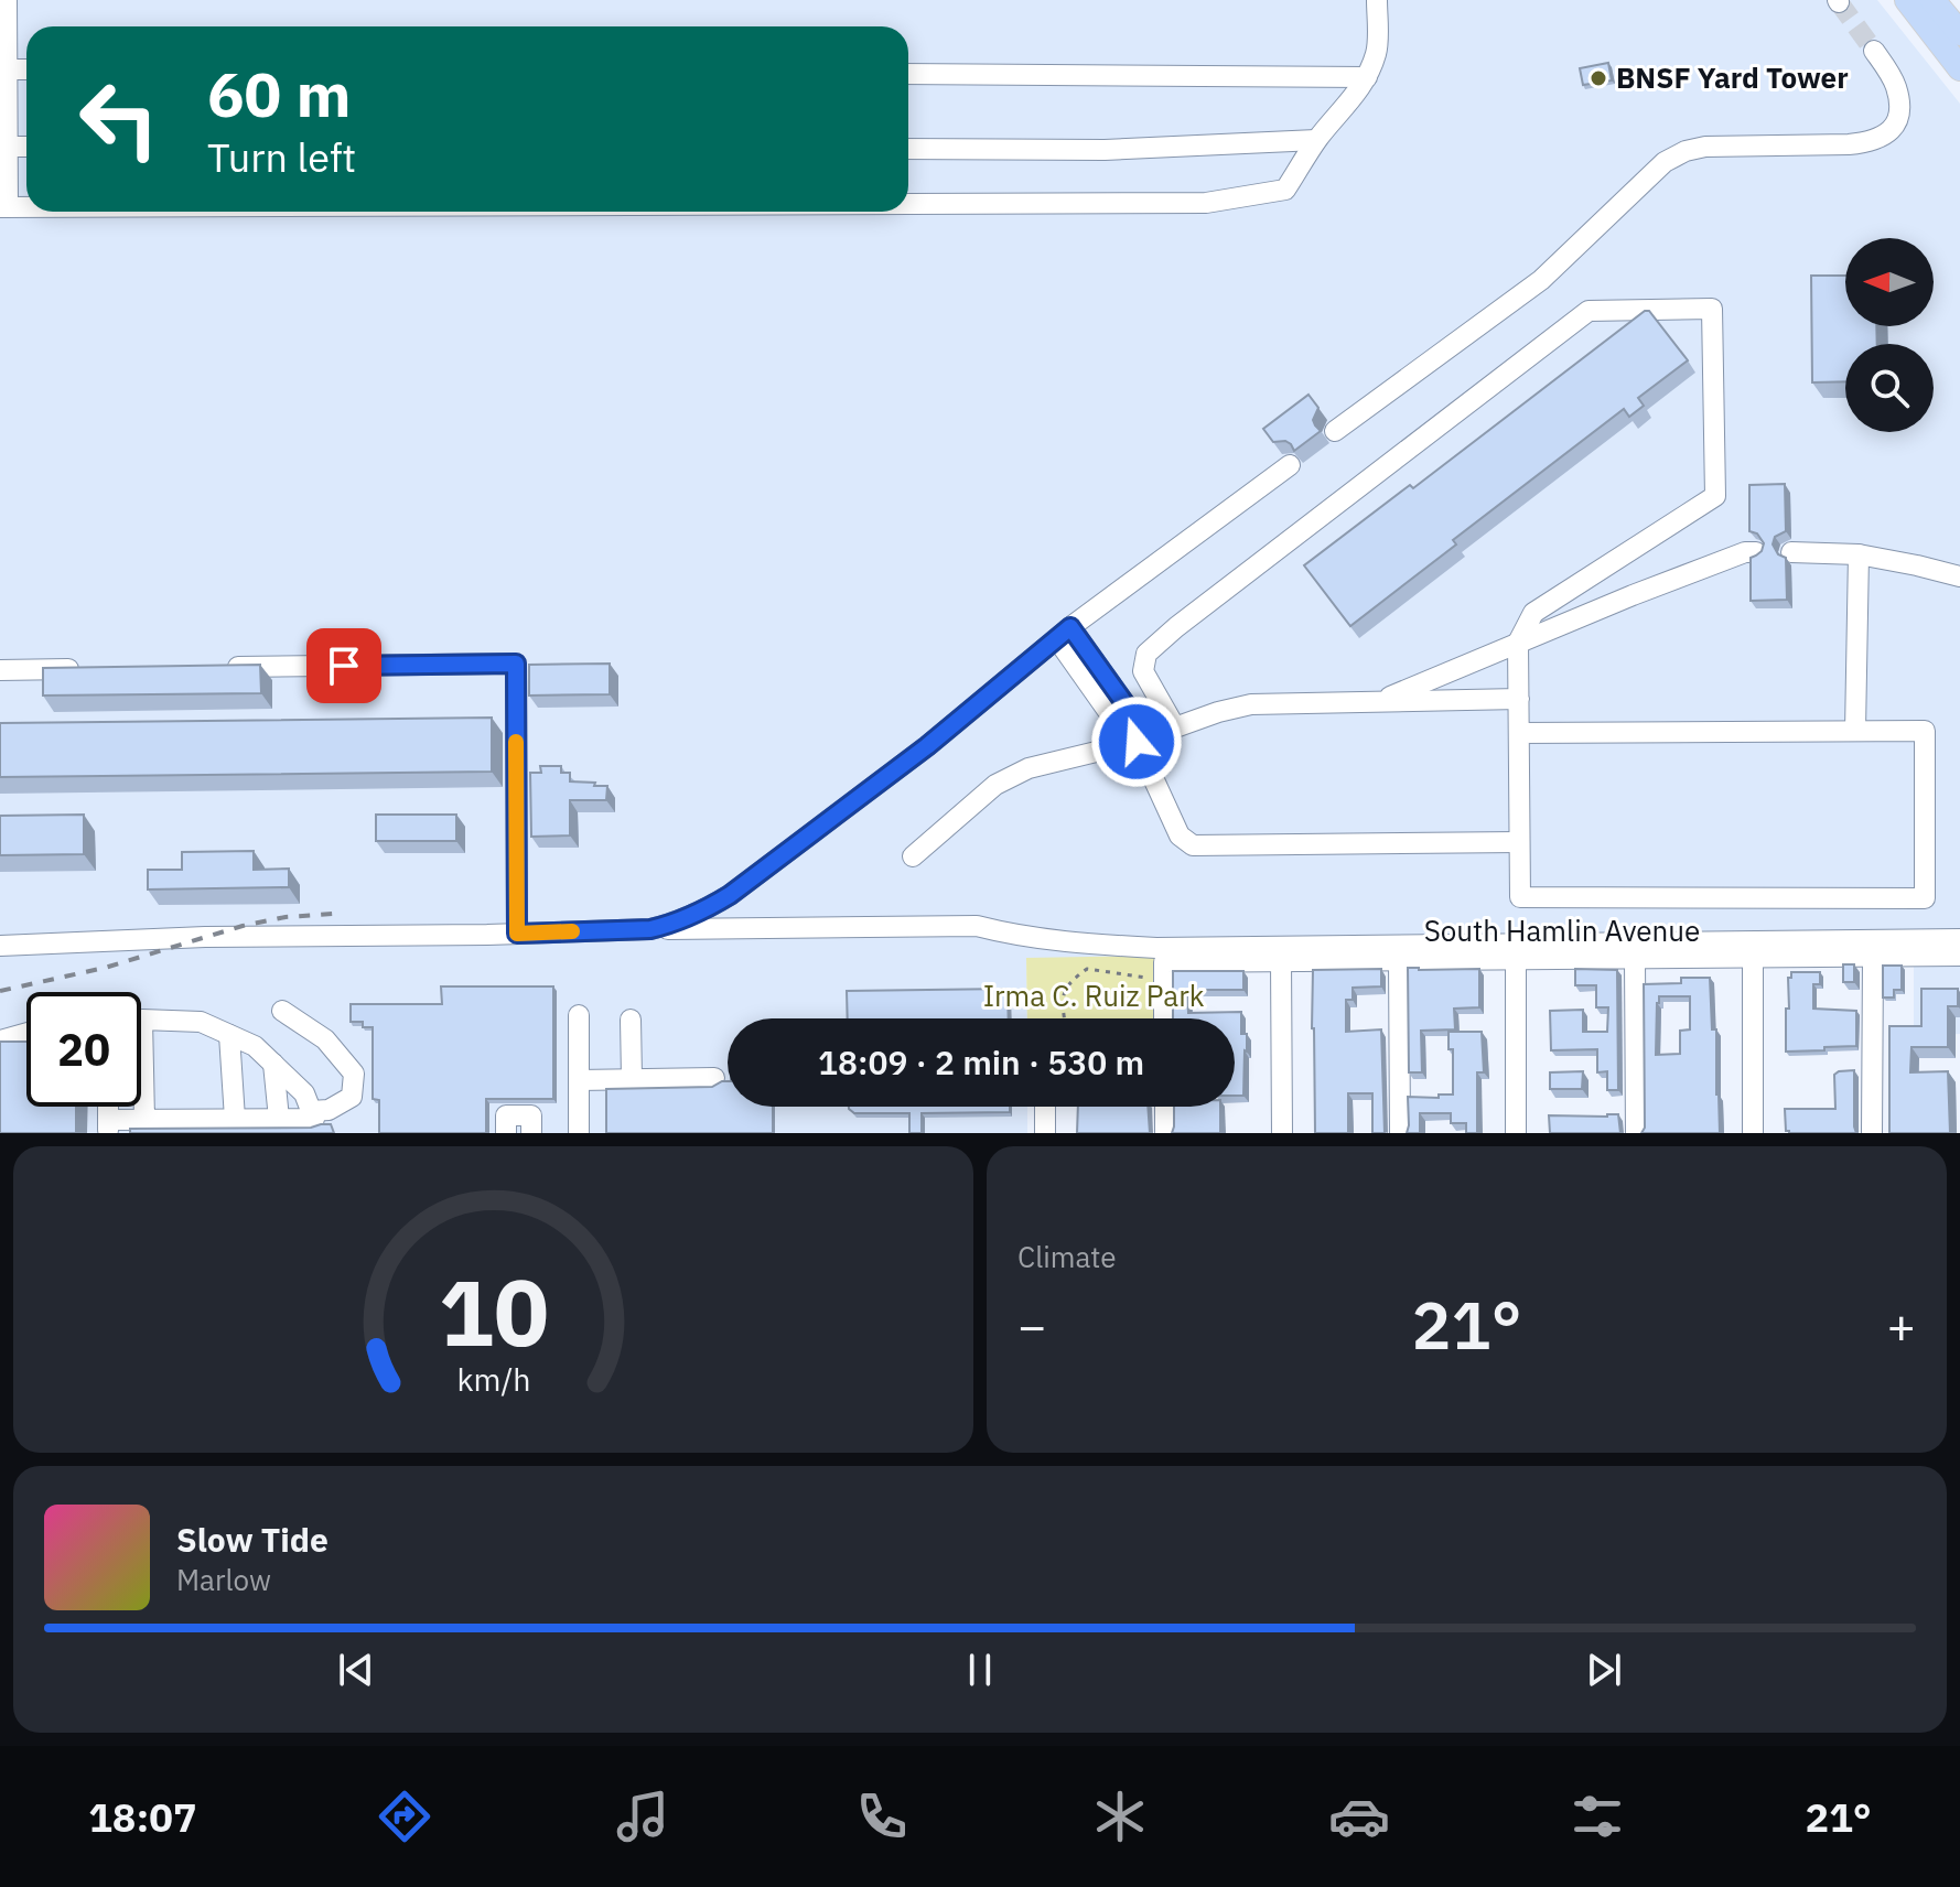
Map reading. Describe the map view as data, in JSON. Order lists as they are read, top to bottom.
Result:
{
  "streets": {
    "street": ["South Hamlin Avenue"]
  },
  "parks": ["Irma C. Ruiz Park"],
  "places": ["BNSF Yard Tower"],
  "north": "left",
  "page": {
    "turn": ["60 m", "Turn left"],
    "limit": "20",
    "trip": "18:09 · 2 min · 530 m",
    "tile": "Climate",
    "heat": ["−", "21°", "+"],
    "song": ["Slow Tide", "Marlow"],
    "tabs": ["18:07", "21°"],
    "gauge": ["10", "km/h"]
  }
}
